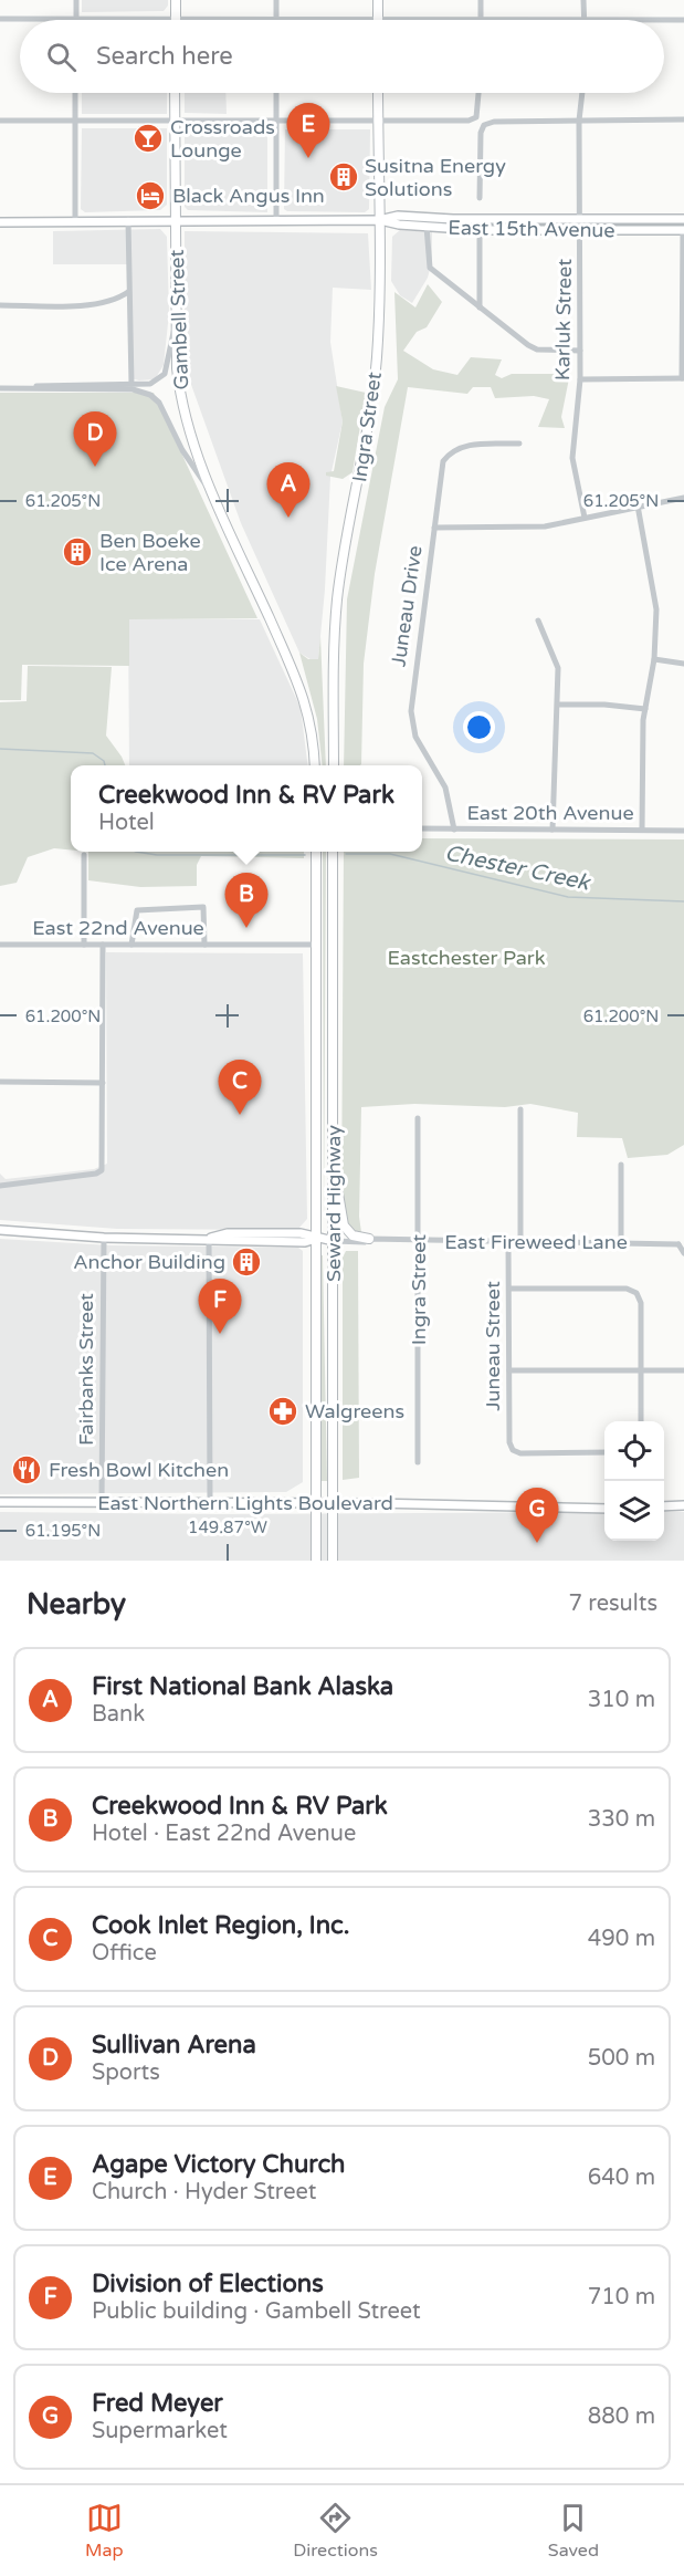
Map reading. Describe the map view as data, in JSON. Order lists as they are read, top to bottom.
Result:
{
  "streets": {
    "highway": ["Gambell Street", "Ingra Street", "Seward Highway"],
    "main road": ["East 15th Avenue", "East Fireweed Lane", "East Northern Lights Boulevard"],
    "street": [
      "Karluk Street",
      "Juneau Drive",
      "East 20th Avenue",
      "East 22nd Avenue",
      "Juneau Street",
      "Fairbanks Street"
    ]
  },
  "crossings": [
    ["East 15th Avenue", "Gambell Street"],
    ["East 15th Avenue", "Karluk Street"],
    ["East 15th Avenue", "Ingra Street"],
    ["Ingra Street", "East Fireweed Lane"],
    ["Juneau Drive", "East 20th Avenue"],
    ["East 22nd Avenue", "Seward Highway"],
    ["Seward Highway", "East Fireweed Lane"],
    ["Seward Highway", "East Northern Lights Boulevard"],
    ["East Fireweed Lane", "Juneau Street"],
    ["East Fireweed Lane", "Fairbanks Street"],
    ["Fairbanks Street", "East Northern Lights Boulevard"]
  ],
  "water": ["Chester Creek"],
  "parks": ["Eastchester Park"],
  "places": {
    "bar": ["Crossroads Lounge"],
    "building": ["Susitna Energy Solutions", "Ben Boeke Ice Arena", "Anchor Building"],
    "hotel": ["Black Angus Inn"],
    "pharmacy": ["Walgreens"],
    "restaurant": ["Fresh Bowl Kitchen"]
  },
  "page": {
    "search": "Search here",
    "pins": [
      "E",
      "D",
      "A",
      "B",
      "C",
      "F",
      "G"
    ],
    "popup": ["Creekwood Inn & RV Park", "Hotel"],
    "heading": ["Nearby", "7 results"],
    "list": [
      {
        "mark": "A",
        "name": "First National Bank Alaska",
        "note": "Bank",
        "value": "310 m"
      },
      {
        "mark": "B",
        "name": "Creekwood Inn & RV Park",
        "note": "Hotel · East 22nd Avenue",
        "value": "330 m"
      },
      {
        "mark": "C",
        "name": "Cook Inlet Region, Inc.",
        "note": "Office",
        "value": "490 m"
      },
      {
        "mark": "D",
        "name": "Sullivan Arena",
        "note": "Sports",
        "value": "500 m"
      },
      {
        "mark": "E",
        "name": "Agape Victory Church",
        "note": "Church · Hyder Street",
        "value": "640 m"
      },
      {
        "mark": "F",
        "name": "Division of Elections",
        "note": "Public building · Gambell Street",
        "value": "710 m"
      },
      {
        "mark": "G",
        "name": "Fred Meyer",
        "note": "Supermarket",
        "value": "880 m"
      }
    ],
    "nav": ["Map", "Directions", "Saved"]
  },
  "coordinates": [
    "61.205°N",
    "61.200°N",
    "149.87°W",
    "61.195°N"
  ]
}
